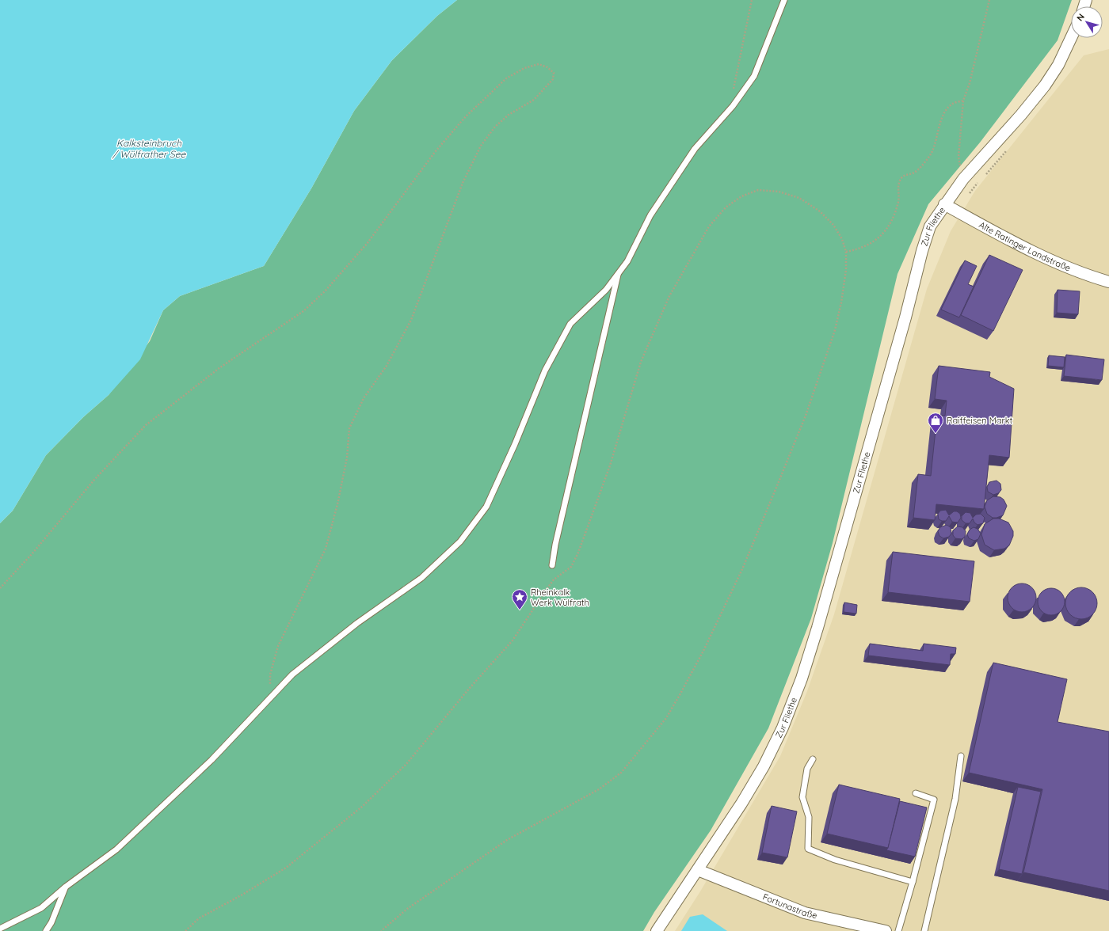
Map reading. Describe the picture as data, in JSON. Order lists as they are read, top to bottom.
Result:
{
  "streets": {
    "street": ["Zur Fliethe", "Alte Ratinger Landstraße", "Fortunastraße"]
  },
  "crossings": [
    ["Zur Fliethe", "Alte Ratinger Landstraße"],
    ["Zur Fliethe", "Fortunastraße"]
  ],
  "water": ["Kalksteinbruch / Wülfrather See"],
  "places": {
    "shop": ["Raiffeisen Markt"],
    "place": ["Rheinkalk Werk Wülfrath"]
  },
  "north": "top left"
}
